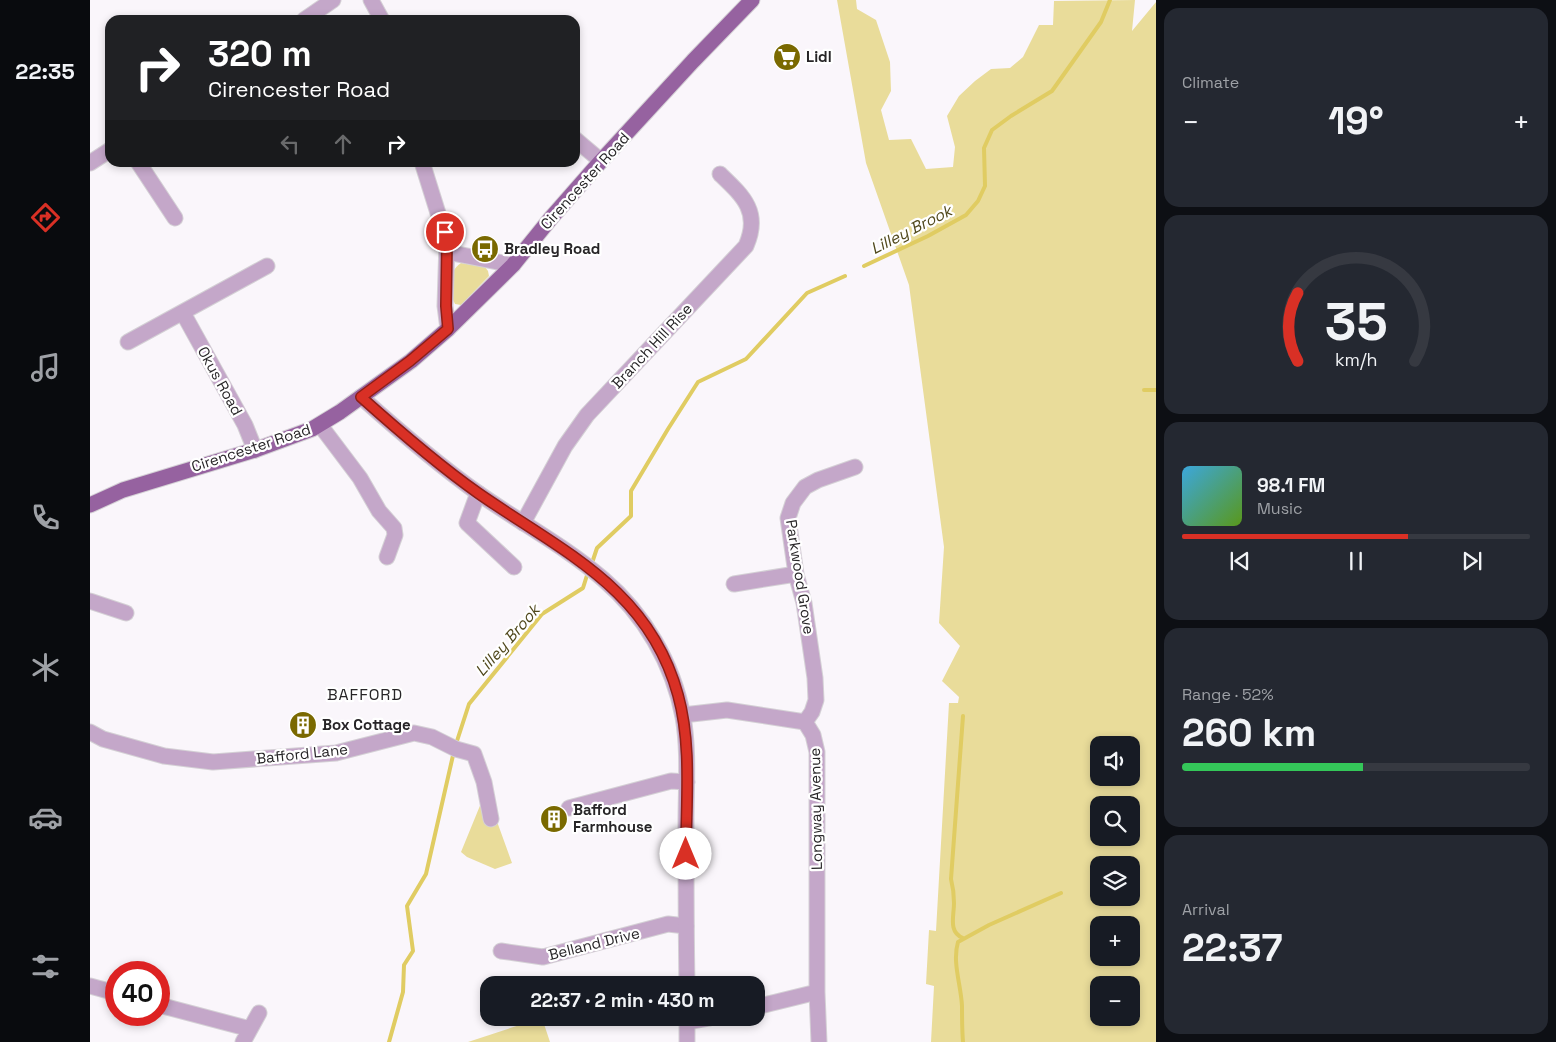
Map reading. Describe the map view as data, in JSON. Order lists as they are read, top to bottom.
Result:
{
  "streets": {
    "main road": ["Cirencester Road"],
    "street": [
      "Branch Hill Rise",
      "Okus Road",
      "Parkwood Grove",
      "Bafford Lane",
      "Longway Avenue",
      "Belland Drive"
    ]
  },
  "crossings": [
    ["Cirencester Road", "Okus Road"],
    ["Parkwood Grove", "Longway Avenue"]
  ],
  "districts": ["BAFFORD"],
  "water": ["Lilley Brook"],
  "places": {
    "supermarket": ["Lidl"],
    "bus stop": ["Bradley Road"],
    "building": ["Box Cottage", "Bafford Farmhouse"]
  },
  "page": {
    "tabs": "22:35",
    "tile": [
      "Climate",
      ["Range · 52%", "260 km"],
      ["Arrival", "22:37"]
    ],
    "turn": ["320 m", "Cirencester Road"],
    "heat": ["−", "19°", "+"],
    "song": ["98.1 FM", "Music"],
    "map_buttons": ["+", "−"],
    "limit": "40",
    "trip": "22:37 · 2 min · 430 m",
    "gauge": ["35", "km/h"]
  }
}
